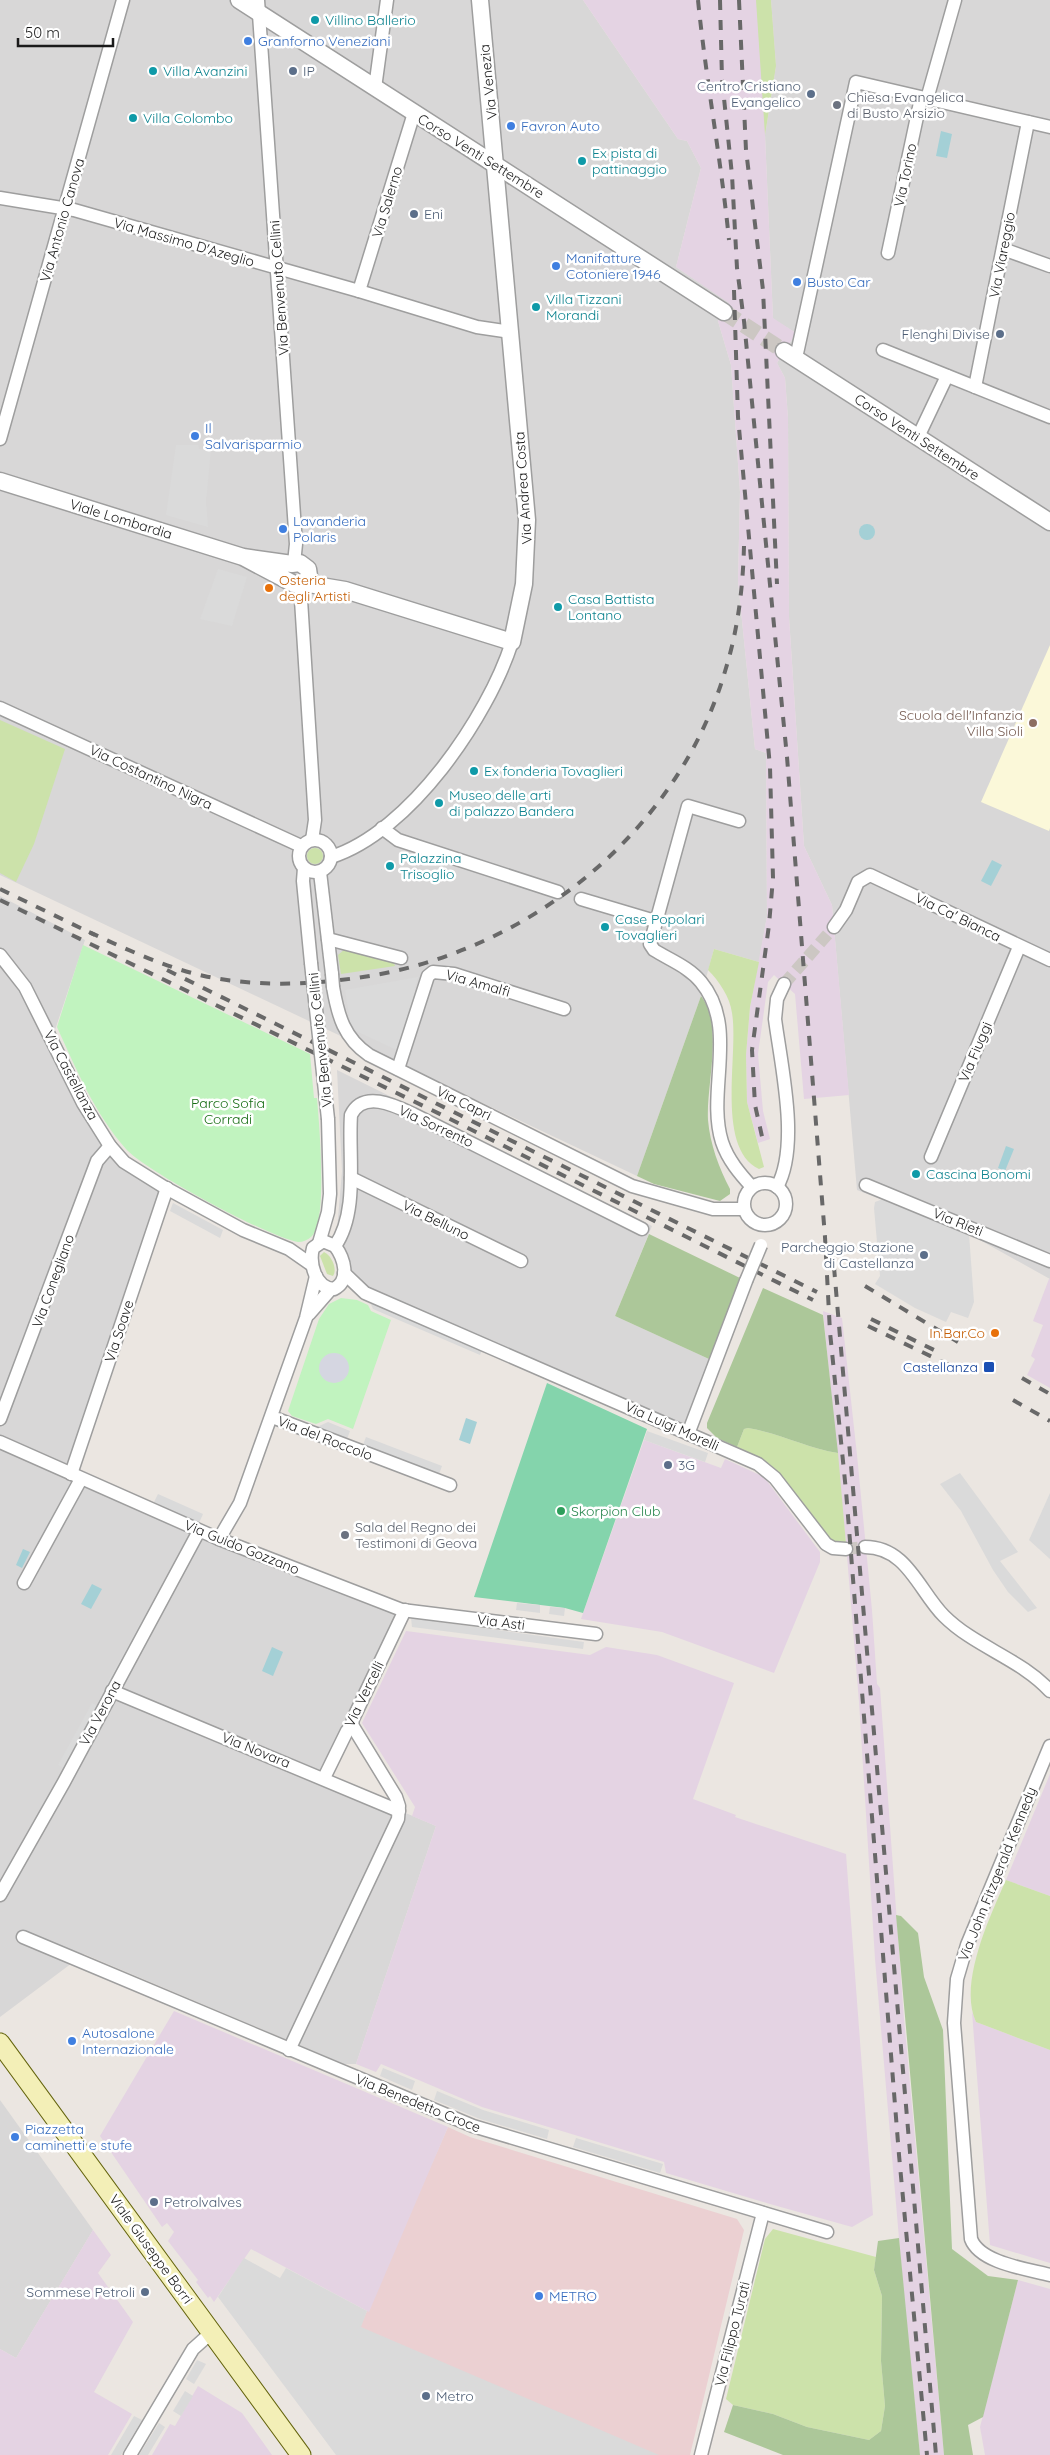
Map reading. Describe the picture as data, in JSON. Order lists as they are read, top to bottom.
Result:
{
  "streets": {
    "main road": ["Viale Giuseppe Borri"],
    "street": [
      "Via Venezia",
      "Corso Venti Settembre",
      "Via Torino",
      "Via Salerno",
      "Via Antonio Canova",
      "Via Massimo D'Azeglio",
      "Via Viareggio",
      "Via Benvenuto Cellini",
      "Via Andrea Costa",
      "Viale Lombardia",
      "Via Costantino Nigra",
      "Via Ca' Bianca",
      "Via Amalfi",
      "Via Fiuggi",
      "Via Castellanza",
      "Via Capri",
      "Via Sorrento",
      "Via Belluno",
      "Via Rieti",
      "Via Conegliano",
      "Via Soave",
      "Via Luigi Morelli",
      "Via del Roccolo",
      "Via Guido Gozzano",
      "Via Asti",
      "Via Vercelli",
      "Via Verona",
      "Via Novara",
      "Via John Fitzgerald Kennedy",
      "Via Benedetto Croce",
      "Via Filippo Turati"
    ]
  },
  "crossings": [
    ["Via Venezia", "Corso Venti Settembre"],
    ["Via Venezia", "Via Andrea Costa"],
    ["Corso Venti Settembre", "Via Salerno"],
    ["Corso Venti Settembre", "Via Benvenuto Cellini"],
    ["Corso Venti Settembre", "Via Andrea Costa"],
    ["Via Salerno", "Via Massimo D'Azeglio"],
    ["Via Antonio Canova", "Via Massimo D'Azeglio"],
    ["Via Massimo D'Azeglio", "Via Benvenuto Cellini"],
    ["Via Massimo D'Azeglio", "Via Andrea Costa"],
    ["Via Benvenuto Cellini", "Via Andrea Costa"],
    ["Via Benvenuto Cellini", "Viale Lombardia"],
    ["Via Benvenuto Cellini", "Via Costantino Nigra"],
    ["Via Benvenuto Cellini", "Via Castellanza"],
    ["Via Benvenuto Cellini", "Via Capri"],
    ["Via Benvenuto Cellini", "Via Sorrento"],
    ["Via Benvenuto Cellini", "Via del Roccolo"],
    ["Via Andrea Costa", "Viale Lombardia"],
    ["Via Andrea Costa", "Via Costantino Nigra"],
    ["Via Andrea Costa", "Via Capri"],
    ["Via Costantino Nigra", "Via Capri"],
    ["Via Ca' Bianca", "Via Fiuggi"],
    ["Via Amalfi", "Via Capri"],
    ["Via Castellanza", "Via Sorrento"],
    ["Via Castellanza", "Via Conegliano"],
    ["Via Castellanza", "Via Soave"],
    ["Via Castellanza", "Via del Roccolo"],
    ["Via Sorrento", "Via Belluno"],
    ["Via Soave", "Via Guido Gozzano"],
    ["Via Guido Gozzano", "Via Asti"],
    ["Via Guido Gozzano", "Via Vercelli"],
    ["Via Guido Gozzano", "Via Verona"],
    ["Via Asti", "Via Vercelli"],
    ["Via Vercelli", "Via Novara"],
    ["Via Verona", "Via Novara"],
    ["Via Benedetto Croce", "Via Filippo Turati"]
  ],
  "parks": ["Parco Sofia Corradi"],
  "places": {
    "other": [
      "Villino Ballerio",
      "Granforno Veneziani",
      "Villa Avanzini",
      "IP",
      "Centro Cristiano Evangelico",
      "Chiesa Evangelica di Busto Arsizio",
      "Villa Colombo",
      "Favron Auto",
      "Ex pista di pattinaggio",
      "Eni",
      "Manifatture Cotoniere 1946",
      "Busto Car",
      "Villa Tizzani Morandi",
      "Flenghi Divise",
      "Il Salvarisparmio",
      "Lavanderia Polaris",
      "Osteria degli Artisti",
      "Casa Battista Lontano",
      "Scuola dell'Infanzia Villa Sioli",
      "Ex fonderia Tovaglieri",
      "Museo delle arti di palazzo Bandera",
      "Palazzina Trisoglio",
      "Case Popolari Tovaglieri",
      "Cascina Bonomi",
      "Parcheggio Stazione di Castellanza",
      "In.Bar.Co",
      "3G",
      "Skorpion Club",
      "Sala del Regno dei Testimoni di Geova",
      "Autosalone Internazionale",
      "Piazzetta caminetti e stufe",
      "Petrolvalves",
      "Sommese Petroli",
      "METRO",
      "Metro"
    ],
    "transit": ["Castellanza"]
  },
  "scale_bar": "50 m"
}
